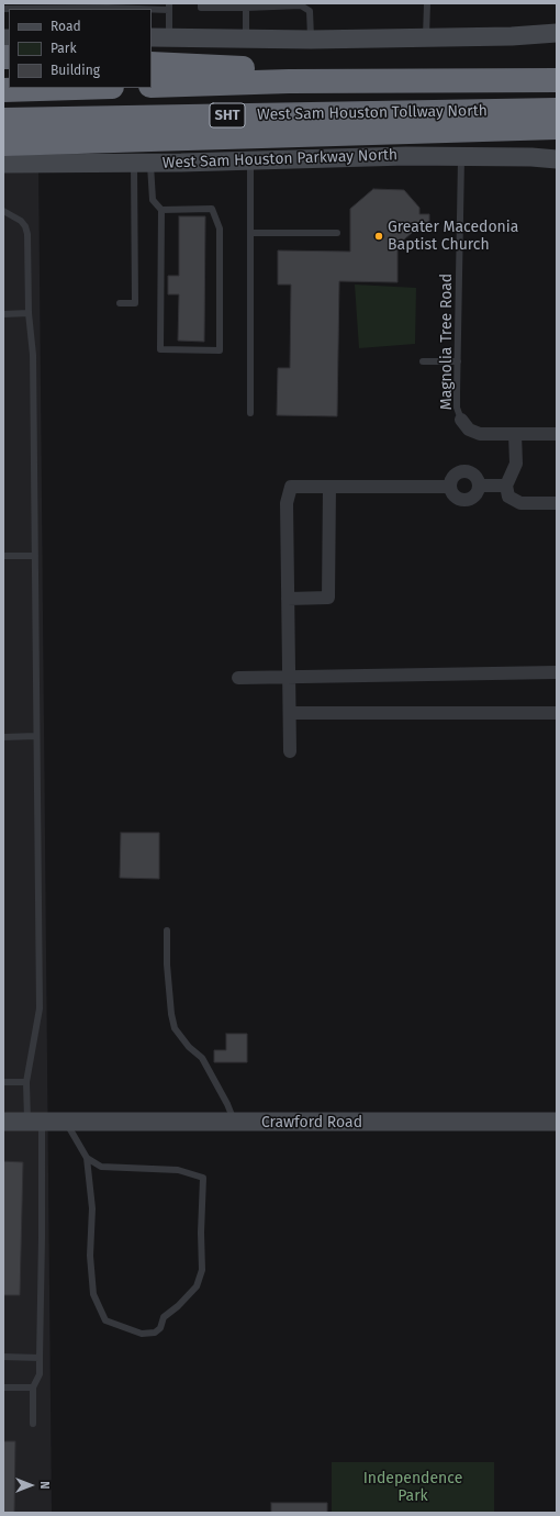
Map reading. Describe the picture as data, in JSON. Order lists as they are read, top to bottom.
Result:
{
  "streets": {
    "highway": ["West Sam Houston Tollway North", "SHT"],
    "main road": ["West Sam Houston Parkway North", "Crawford Road"],
    "lane": ["Magnolia Tree Road"]
  },
  "crossings": [
    ["West Sam Houston Parkway North", "Magnolia Tree Road"]
  ],
  "parks": ["Independence Park"],
  "places": ["Greater Macedonia Baptist Church"],
  "legend": ["Road", "Park", "Building"],
  "north": "right"
}
